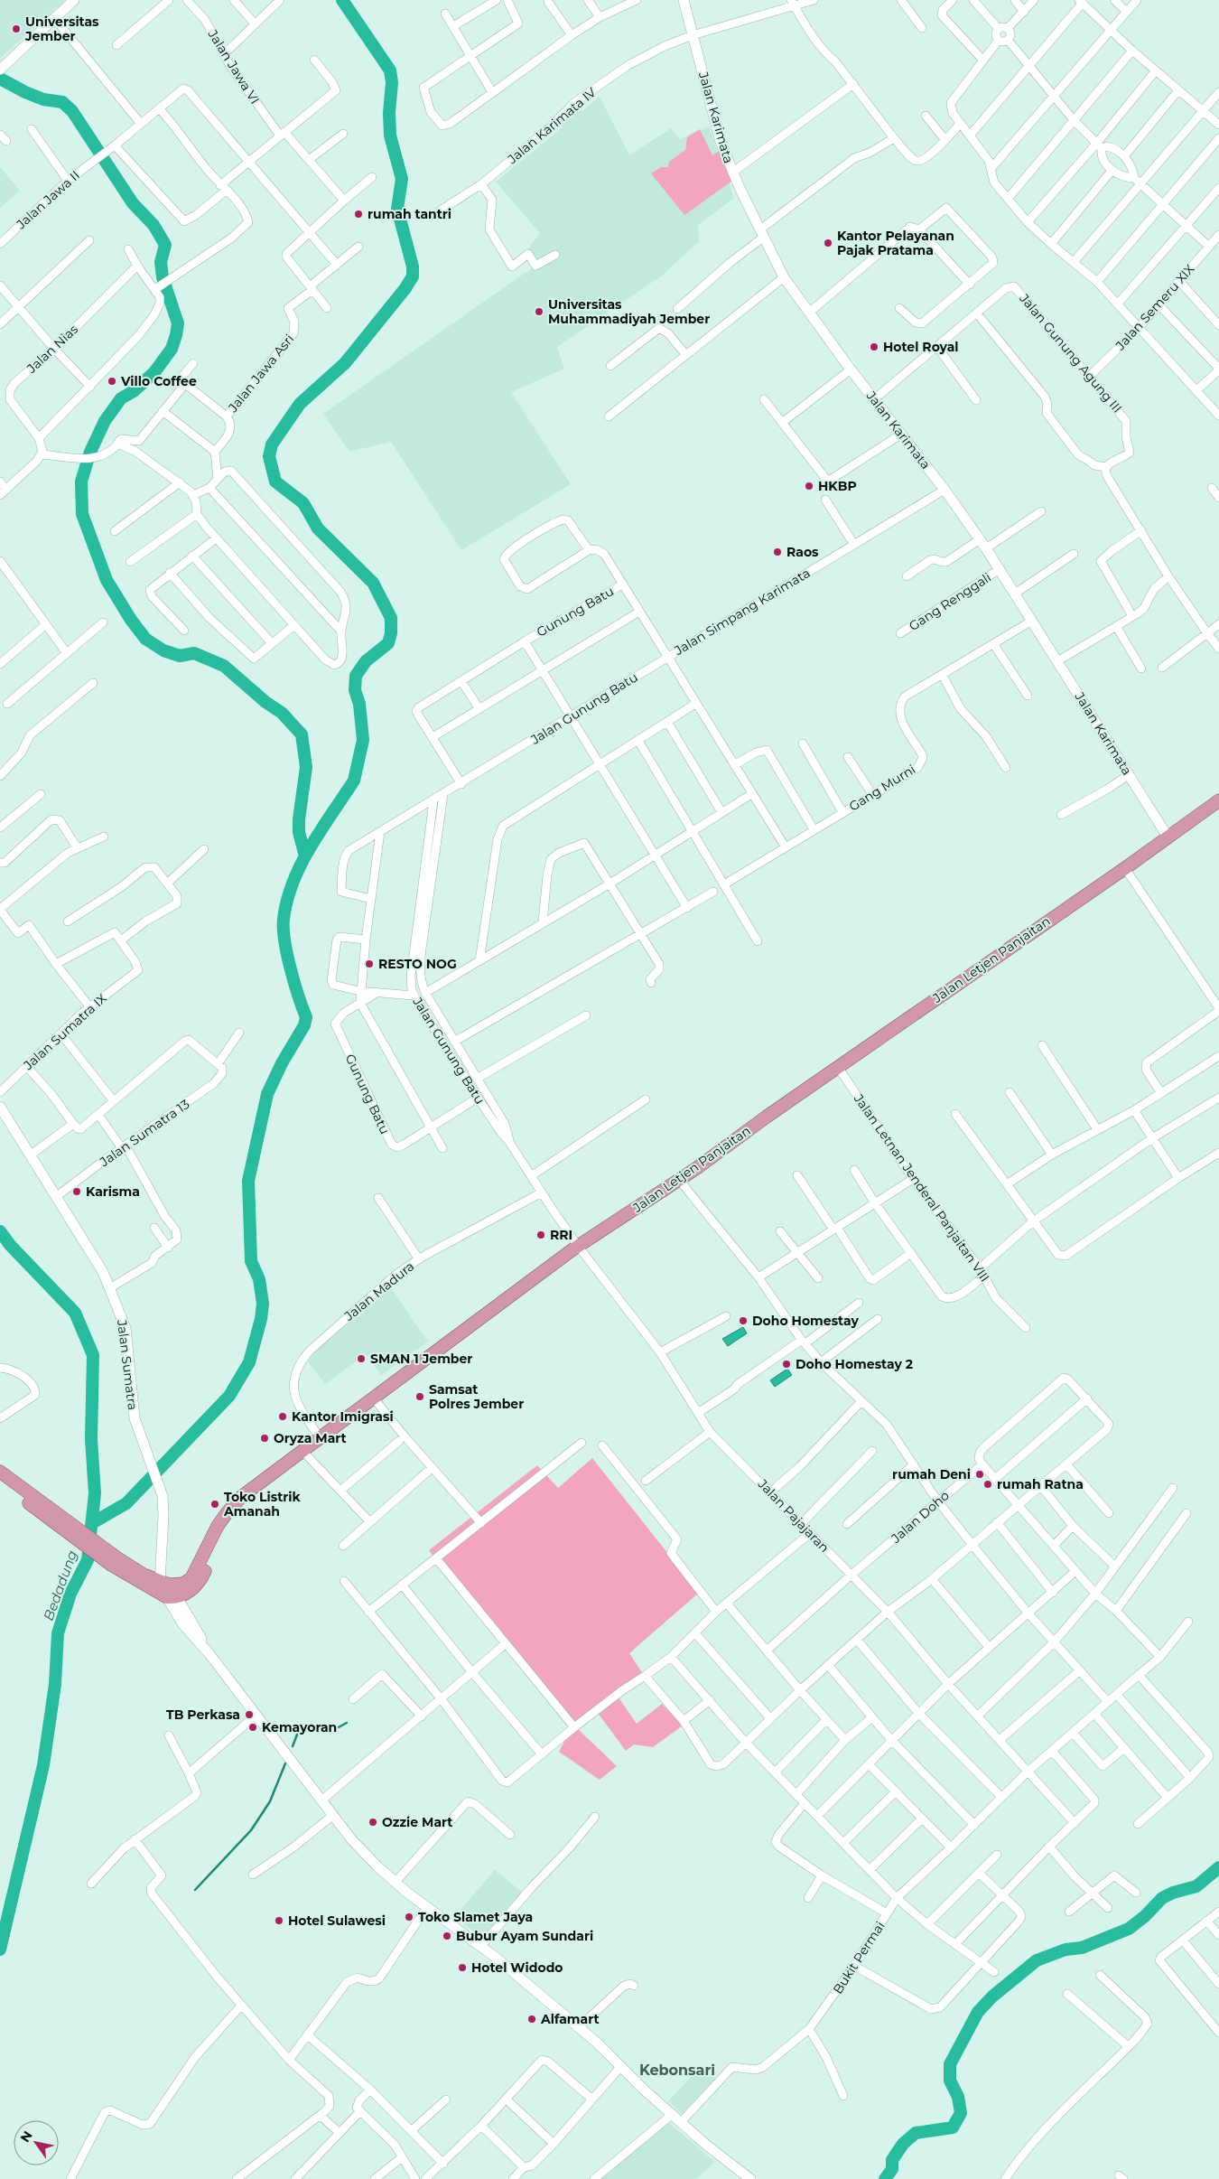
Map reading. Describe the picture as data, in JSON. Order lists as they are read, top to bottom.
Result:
{
  "streets": {
    "highway": ["Jalan Letjen Panjaitan"],
    "main road": ["Jalan Karimata", "Jalan Sumatra"],
    "street": [
      "Jalan Jawa VI",
      "Jalan Karimata IV",
      "Jalan Jawa II",
      "Jalan Semeru XIX",
      "Jalan Nias",
      "Jalan Gunung Agung III",
      "Jalan Jawa Asri",
      "Gang Renggali",
      "Gunung Batu",
      "Jalan Simpang Karimata",
      "Jalan Gunung Batu",
      "Gang Murni",
      "Jalan Sumatra IX",
      "Jalan Sumatra 13",
      "Jalan Letnan Jenderal Panjaitan VIII",
      "Jalan Madura",
      "Jalan Pajajaran",
      "Jalan Doho",
      "Bukit Permai"
    ]
  },
  "crossings": [
    ["Jalan Karimata", "Jalan Karimata IV"],
    ["Jalan Karimata", "Gang Renggali"],
    ["Jalan Karimata", "Jalan Simpang Karimata"],
    ["Jalan Karimata", "Gang Murni"],
    ["Jalan Karimata", "Jalan Letjen Panjaitan"],
    ["Jalan Semeru XIX", "Jalan Gunung Agung III"],
    ["Gunung Batu", "Jalan Simpang Karimata"],
    ["Gunung Batu", "Jalan Gunung Batu"],
    ["Gunung Batu", "Gang Murni"],
    ["Jalan Simpang Karimata", "Jalan Gunung Batu"],
    ["Jalan Gunung Batu", "Jalan Letjen Panjaitan"],
    ["Jalan Gunung Batu", "Jalan Madura"],
    ["Jalan Gunung Batu", "Jalan Pajajaran"],
    ["Jalan Letjen Panjaitan", "Jalan Letnan Jenderal Panjaitan VIII"],
    ["Jalan Letjen Panjaitan", "Jalan Madura"],
    ["Jalan Letjen Panjaitan", "Jalan Pajajaran"],
    ["Jalan Sumatra 13", "Jalan Sumatra"],
    ["Jalan Pajajaran", "Jalan Doho"],
    ["Jalan Pajajaran", "Bukit Permai"]
  ],
  "districts": ["Kebonsari"],
  "water": ["Bedadung"],
  "places": [
    "Universitas Jember",
    "rumah tantri",
    "Kantor Pelayanan Pajak Pratama",
    "Universitas Muhammadiyah Jember",
    "Hotel Royal",
    "Villo Coffee",
    "HKBP",
    "Raos",
    "RESTO NOG",
    "Karisma",
    "RRI",
    "Doho Homestay",
    "SMAN 1 Jember",
    "Doho Homestay 2",
    "Samsat Polres Jember",
    "Kantor Imigrasi",
    "Oryza Mart",
    "rumah Deni",
    "rumah Ratna",
    "Toko Listrik Amanah",
    "TB Perkasa",
    "Kemayoran",
    "Ozzie Mart",
    "Toko Slamet Jaya",
    "Hotel Sulawesi",
    "Bubur Ayam Sundari",
    "Hotel Widodo",
    "Alfamart"
  ],
  "north": "top left"
}
